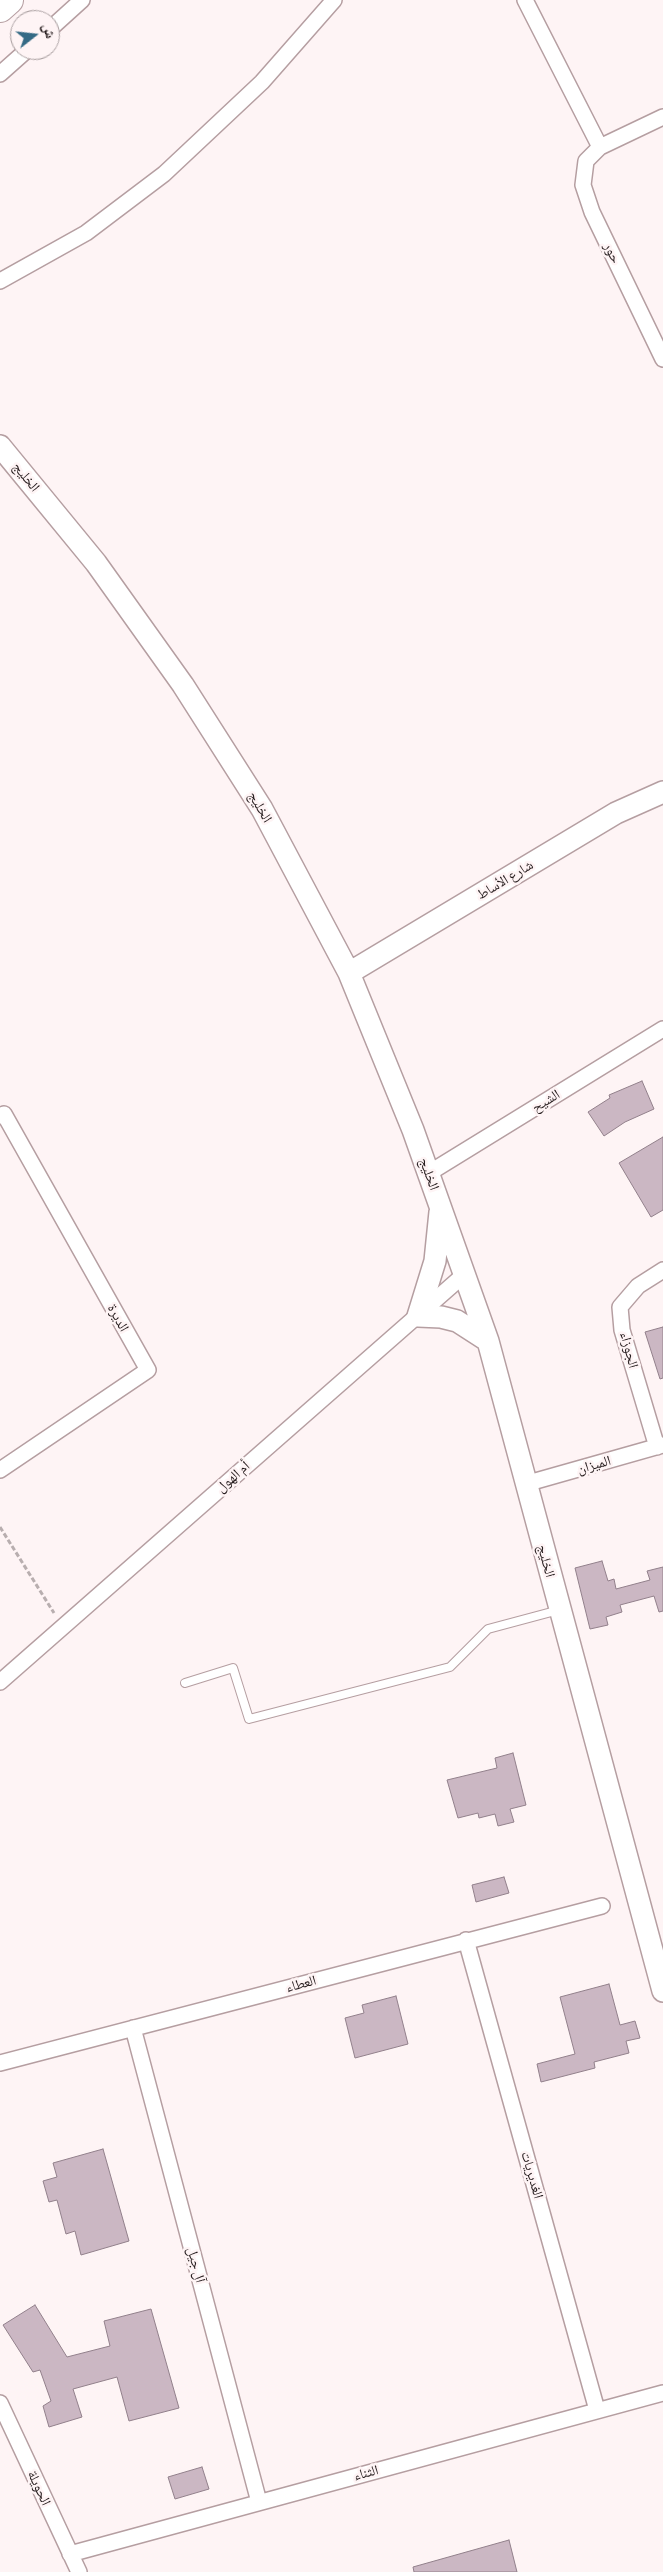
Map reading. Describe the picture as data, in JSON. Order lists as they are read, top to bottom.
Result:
{
  "streets": {
    "street": [
      "حور",
      "الخليج",
      "شارع الأساط",
      "الشيح",
      "الديرة",
      "الجوزاء",
      "الميزان",
      "أم الهول",
      "العطاء",
      "الغديريات",
      "آل جيل",
      "الثناء",
      "الحويلة"
    ]
  },
  "crossings": [
    ["الخليج", "شارع الأساط"],
    ["الخليج", "الشيح"],
    ["الخليج", "الميزان"],
    ["الخليج", "أم الهول"],
    ["الجوزاء", "الميزان"],
    ["العطاء", "الغديريات"],
    ["العطاء", "آل جيل"],
    ["الغديريات", "الثناء"],
    ["آل جيل", "الثناء"],
    ["الثناء", "الحويلة"]
  ],
  "north": "right"
}
